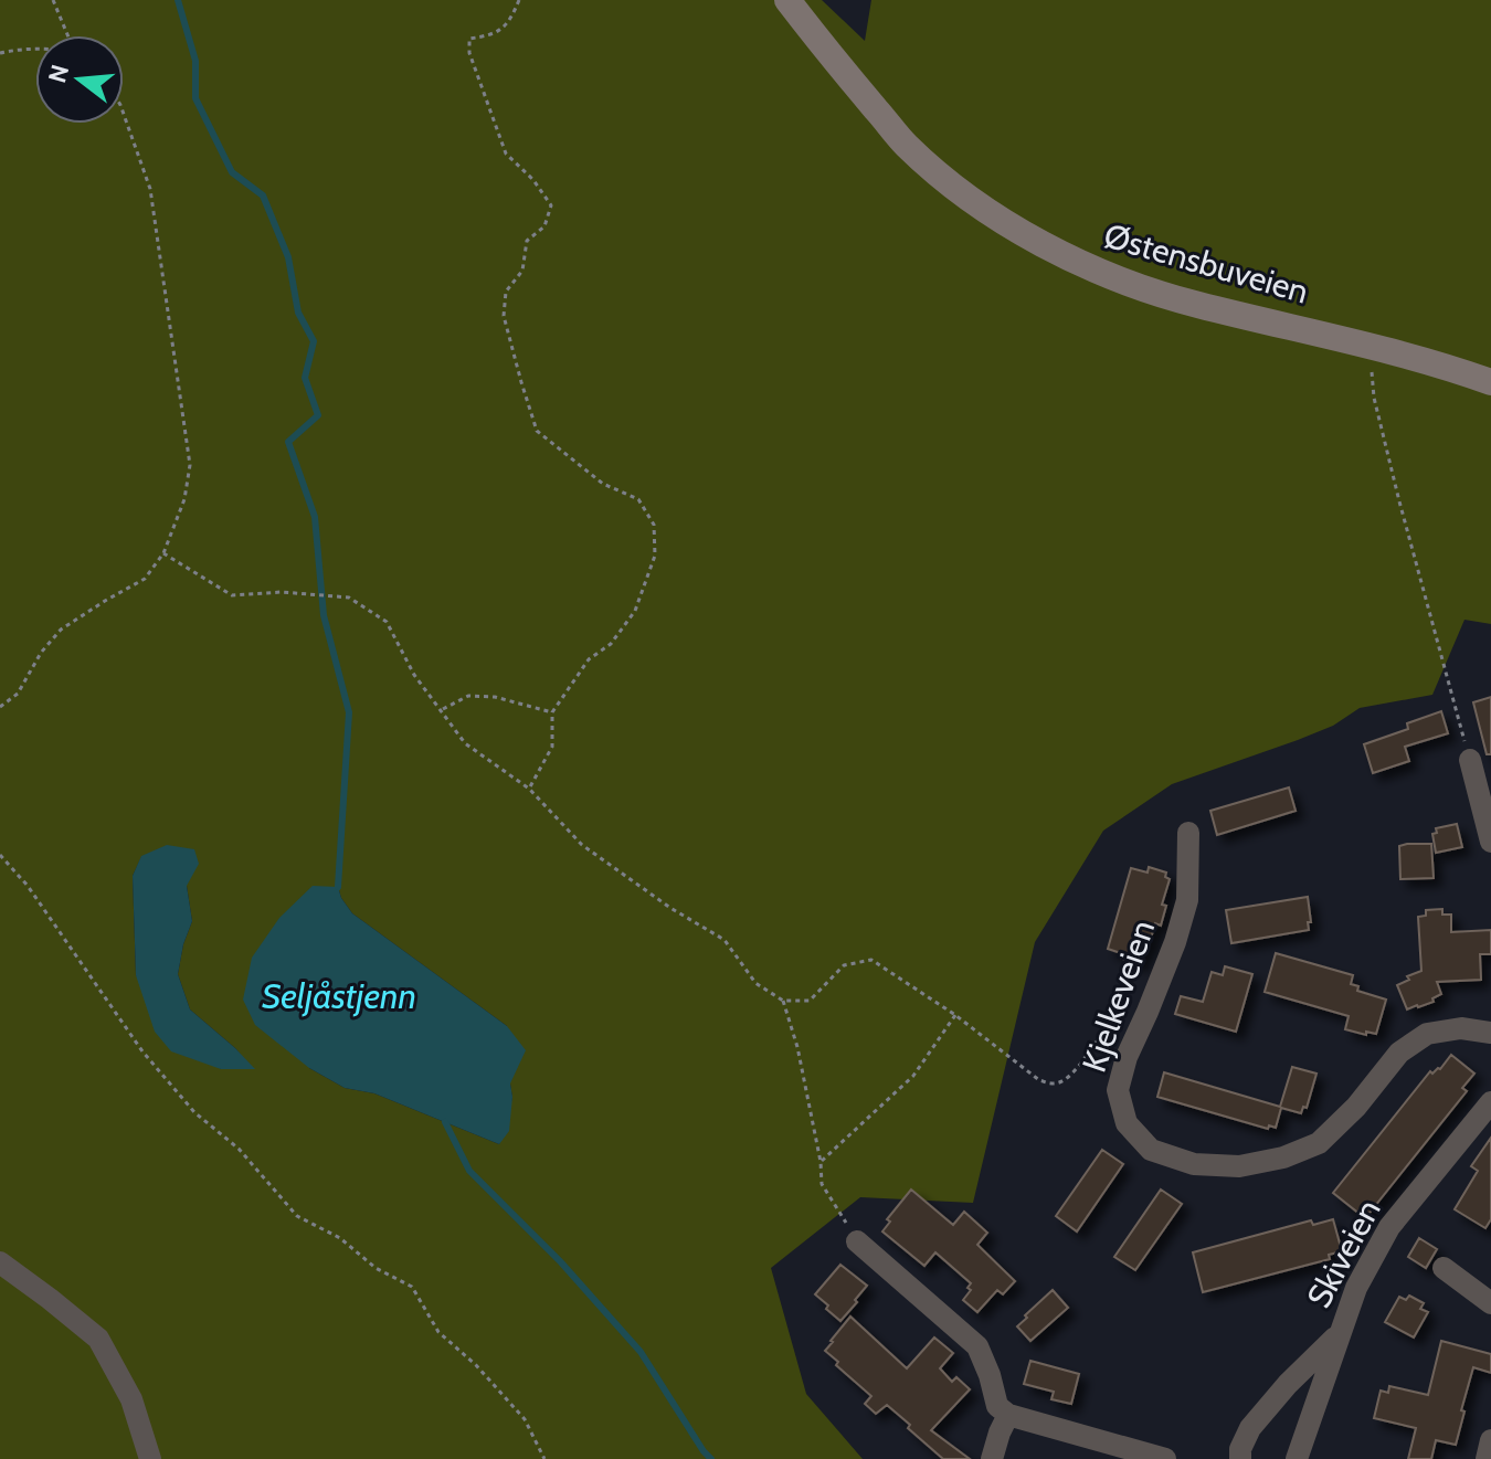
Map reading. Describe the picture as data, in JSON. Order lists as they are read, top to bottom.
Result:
{
  "streets": {
    "main road": ["Østensbuveien"],
    "street": ["Kjelkeveien", "Skiveien"]
  },
  "water": ["Seljåstjenn"],
  "north": "left"
}
